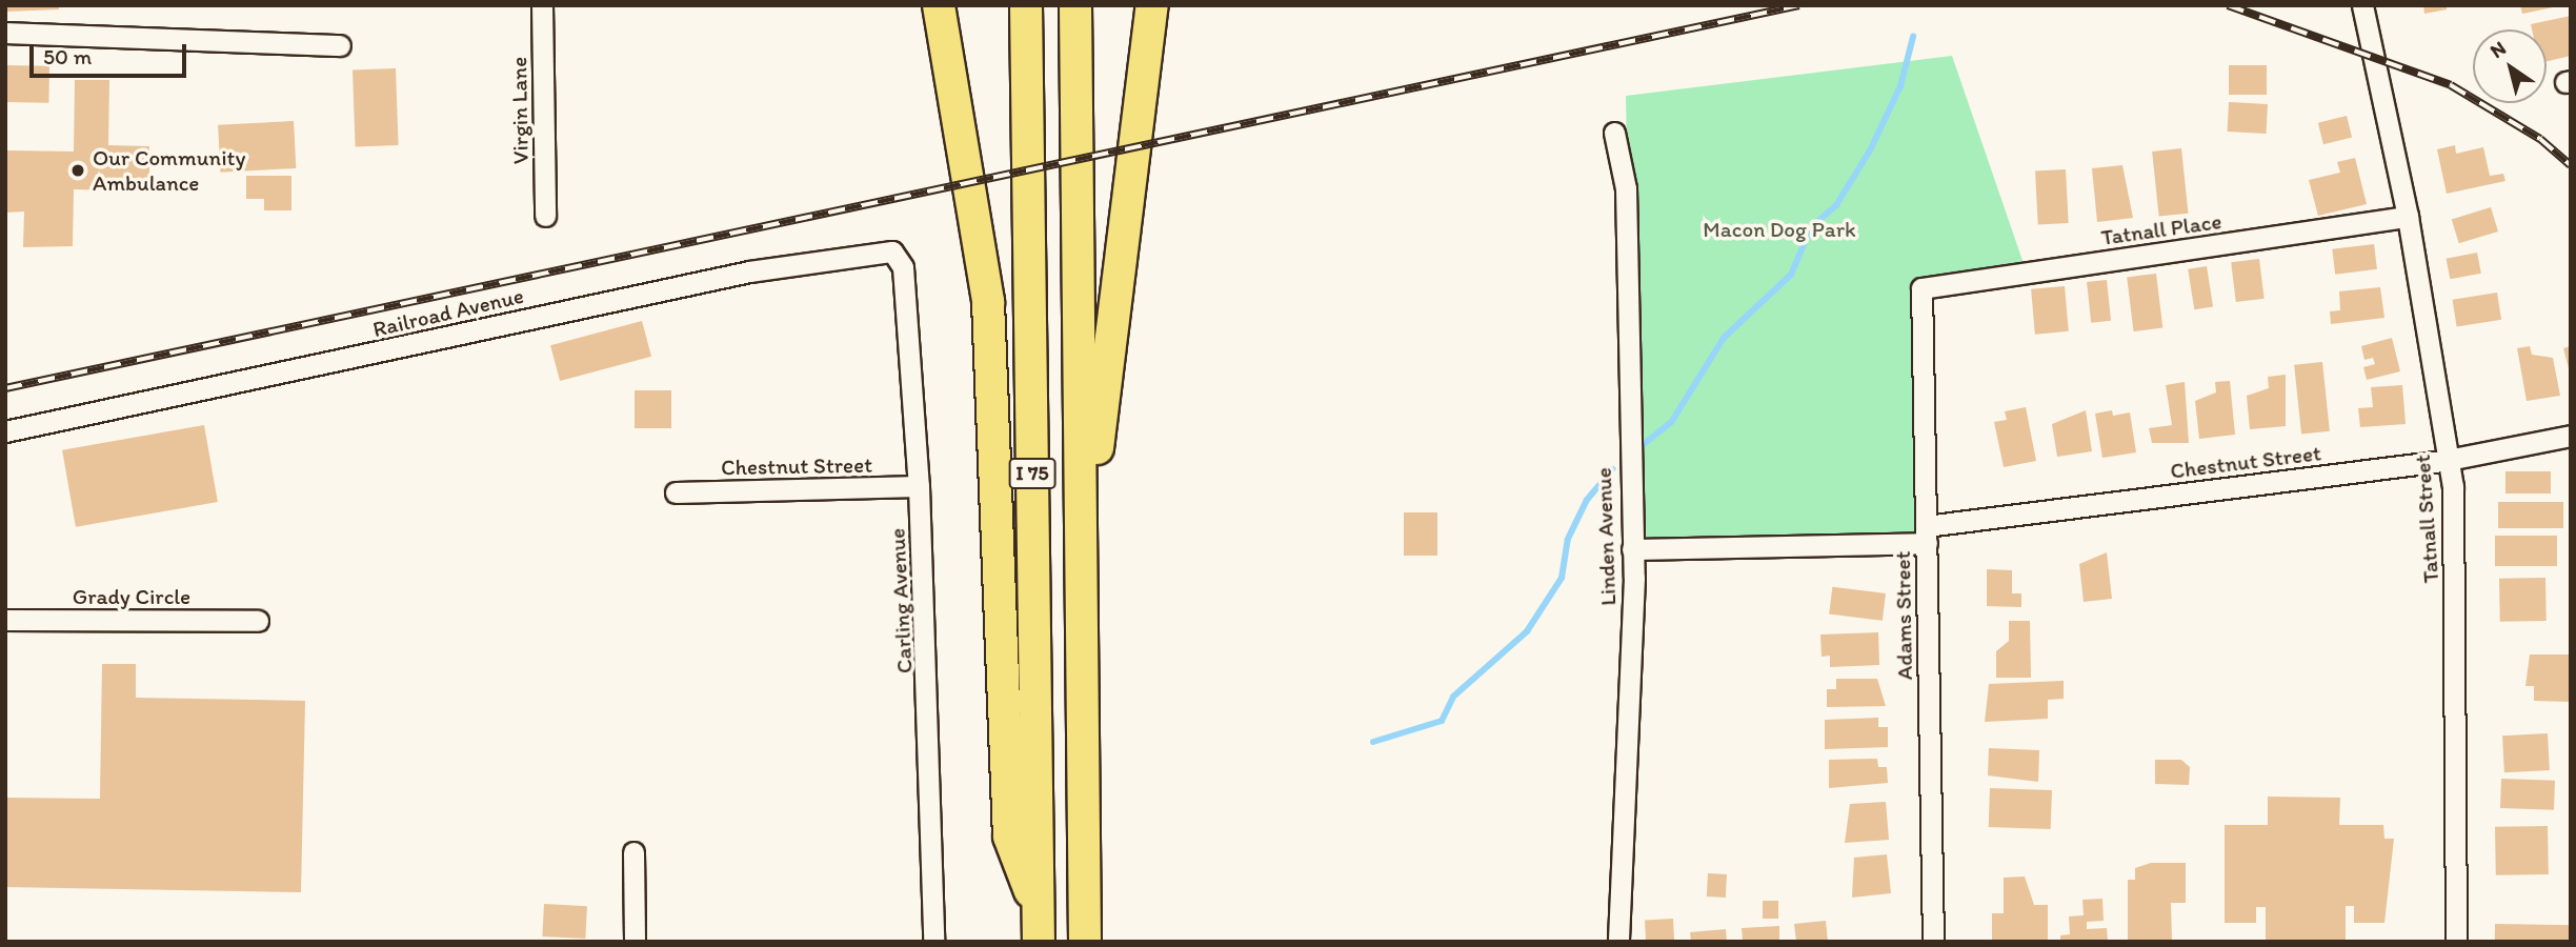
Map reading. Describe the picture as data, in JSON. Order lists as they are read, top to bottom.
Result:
{
  "streets": {
    "highway": ["I 75"],
    "street": [
      "Virgin Lane",
      "Tatnall Place",
      "Railroad Avenue",
      "Chestnut Street",
      "Tatnall Street",
      "Linden Avenue",
      "Grady Circle",
      "Carling Avenue",
      "Adams Street"
    ]
  },
  "crossings": [
    ["Tatnall Place", "Tatnall Street"],
    ["Tatnall Place", "Adams Street"],
    ["Railroad Avenue", "Carling Avenue"],
    ["Chestnut Street", "Tatnall Street"],
    ["Chestnut Street", "Linden Avenue"],
    ["Chestnut Street", "Carling Avenue"],
    ["Chestnut Street", "Adams Street"]
  ],
  "parks": ["Macon Dog Park"],
  "places": ["Our Community Ambulance"],
  "scale_bar": "50 m",
  "north": "top left"
}
